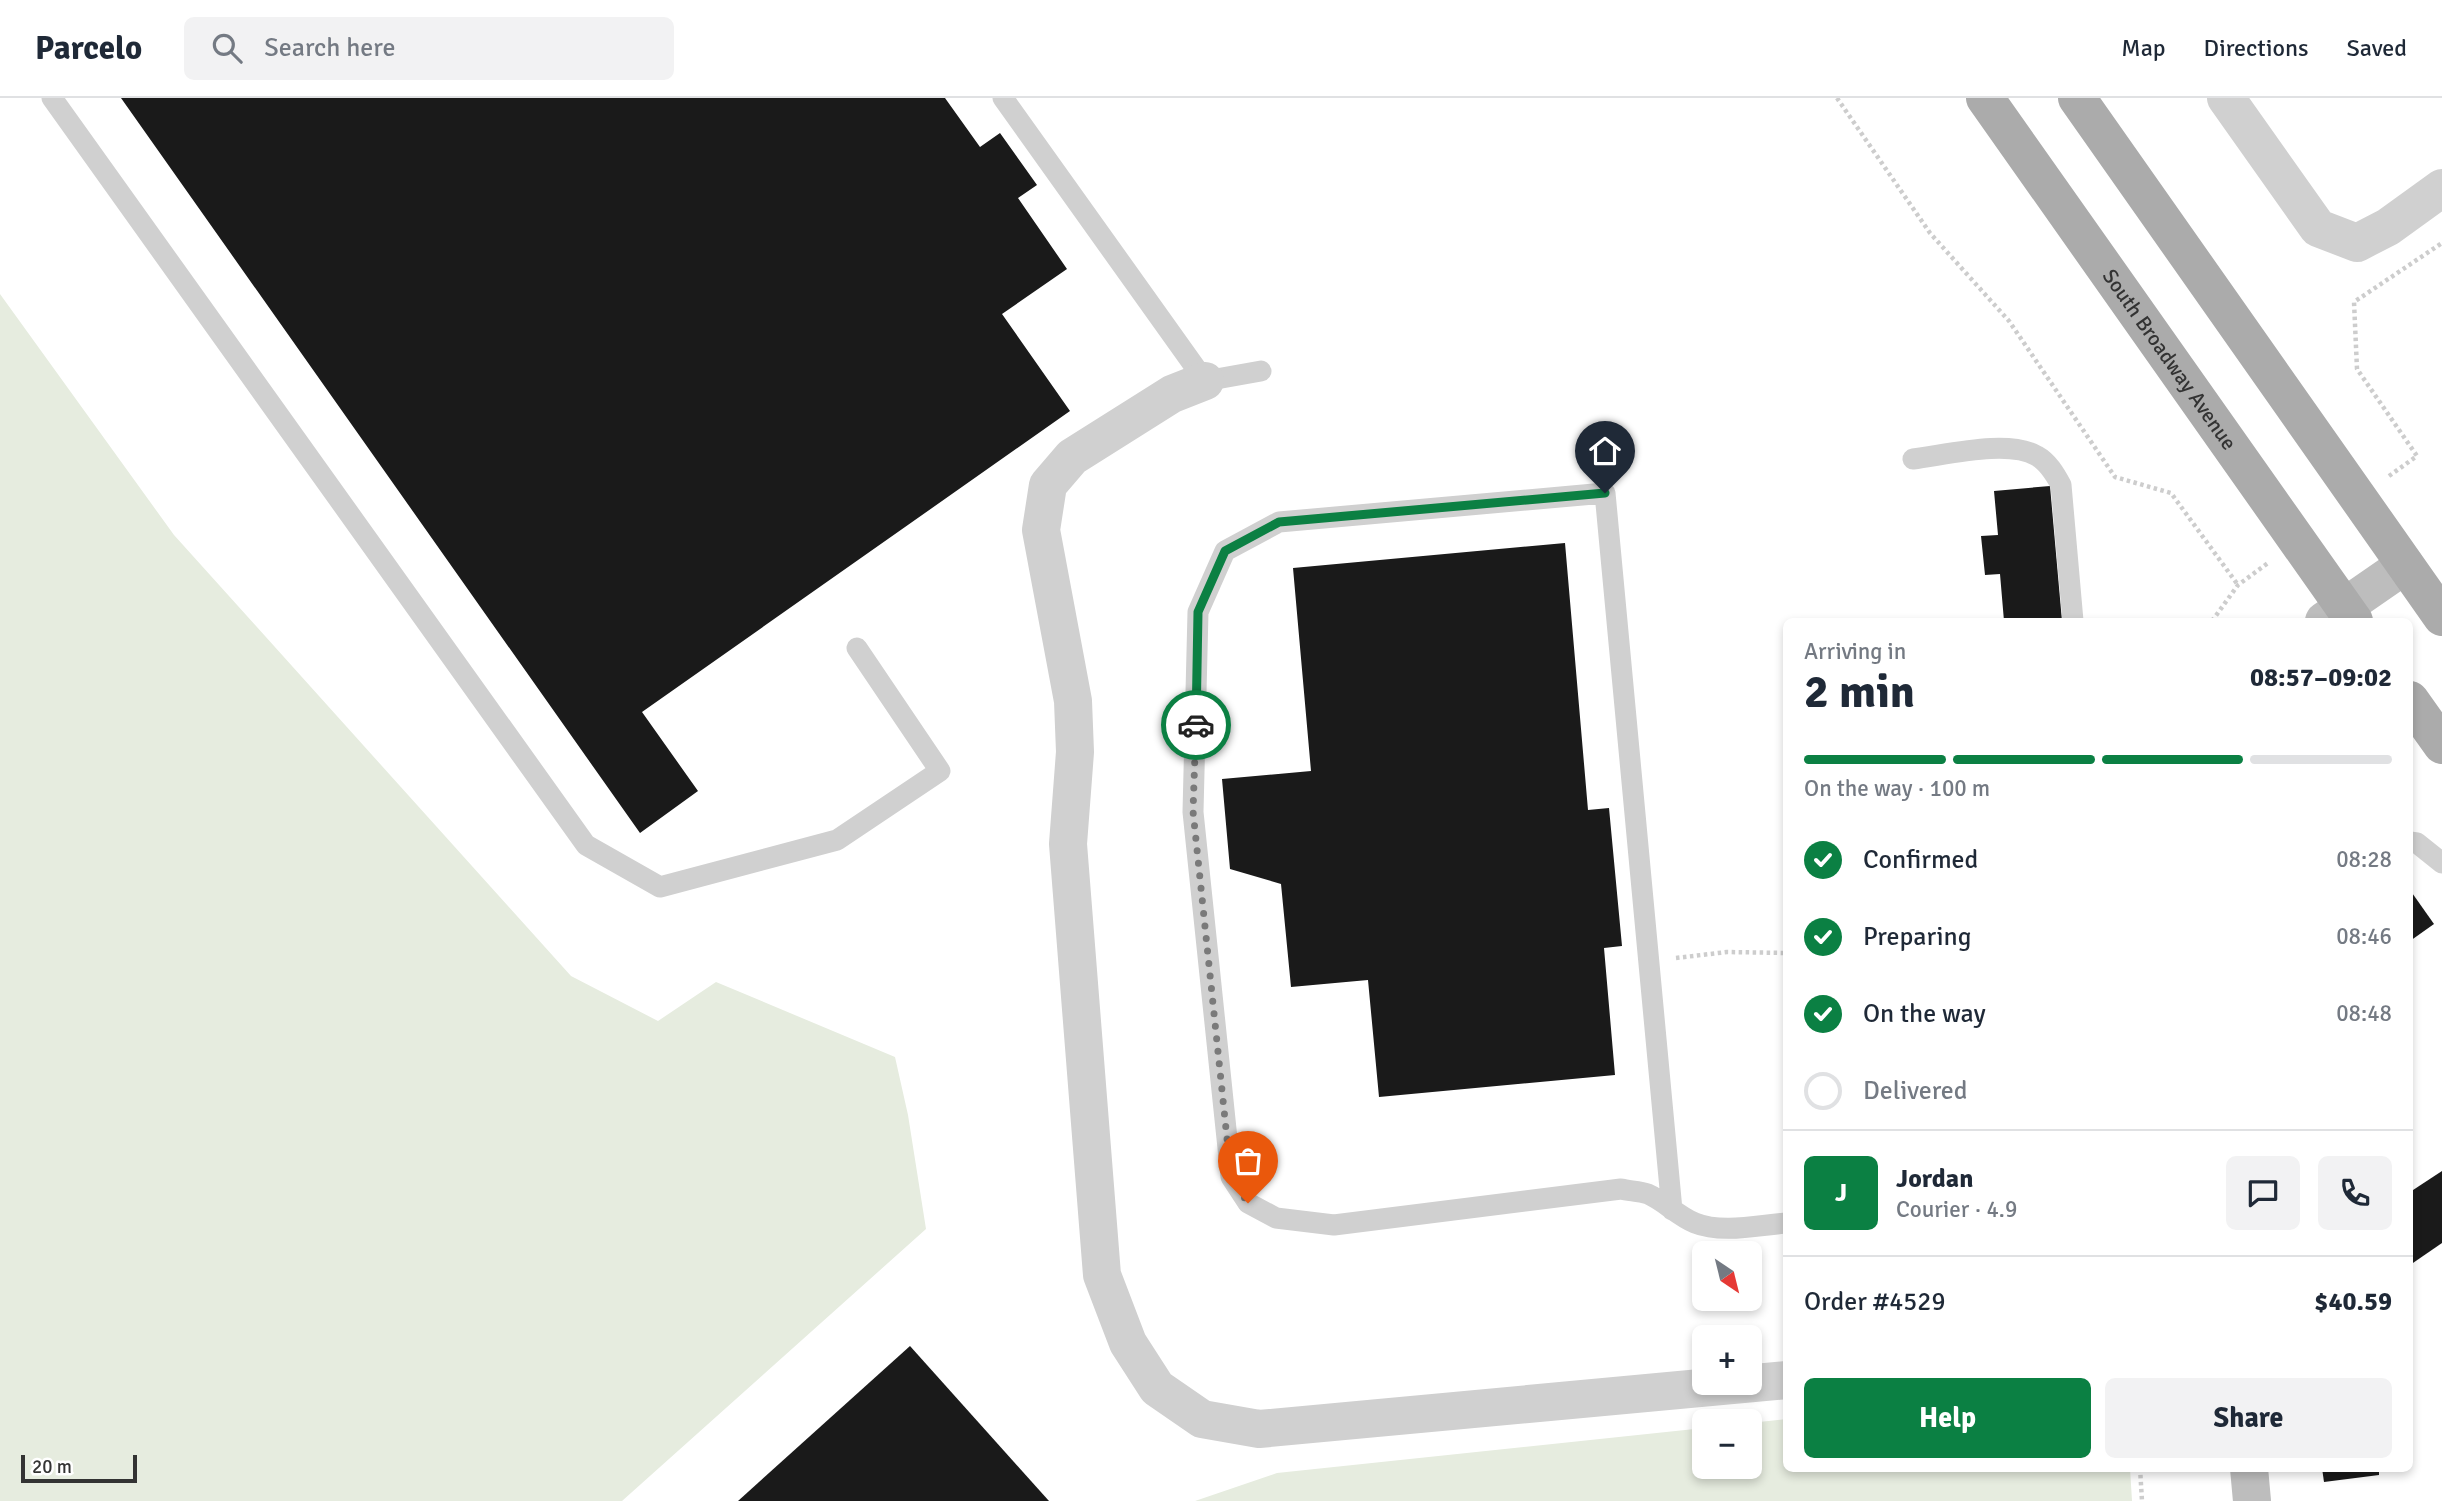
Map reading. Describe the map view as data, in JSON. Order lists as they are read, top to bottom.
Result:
{
  "streets": {
    "main road": ["South Broadway Avenue"]
  },
  "scale_bar": "20 m",
  "north": "bottom right",
  "page": {
    "header": "Parcelo",
    "search": "Search here",
    "nav": ["Map", "Directions", "Saved"],
    "heading": ["2 min", "Arriving in", "08:57–09:02"],
    "panel": [
      "Jordan",
      "Courier · 4.9",
      "Order #4529",
      "$40.59"
    ],
    "bar": "On the way · 100 m",
    "list": [
      ["Confirmed", "08:28"],
      ["Preparing", "08:46"],
      ["On the way", "08:48"],
      "Delivered"
    ],
    "round": "J",
    "map_buttons": ["+", "−"],
    "buttons": ["Help", "Share"],
    "scale": "20 m"
  }
}
